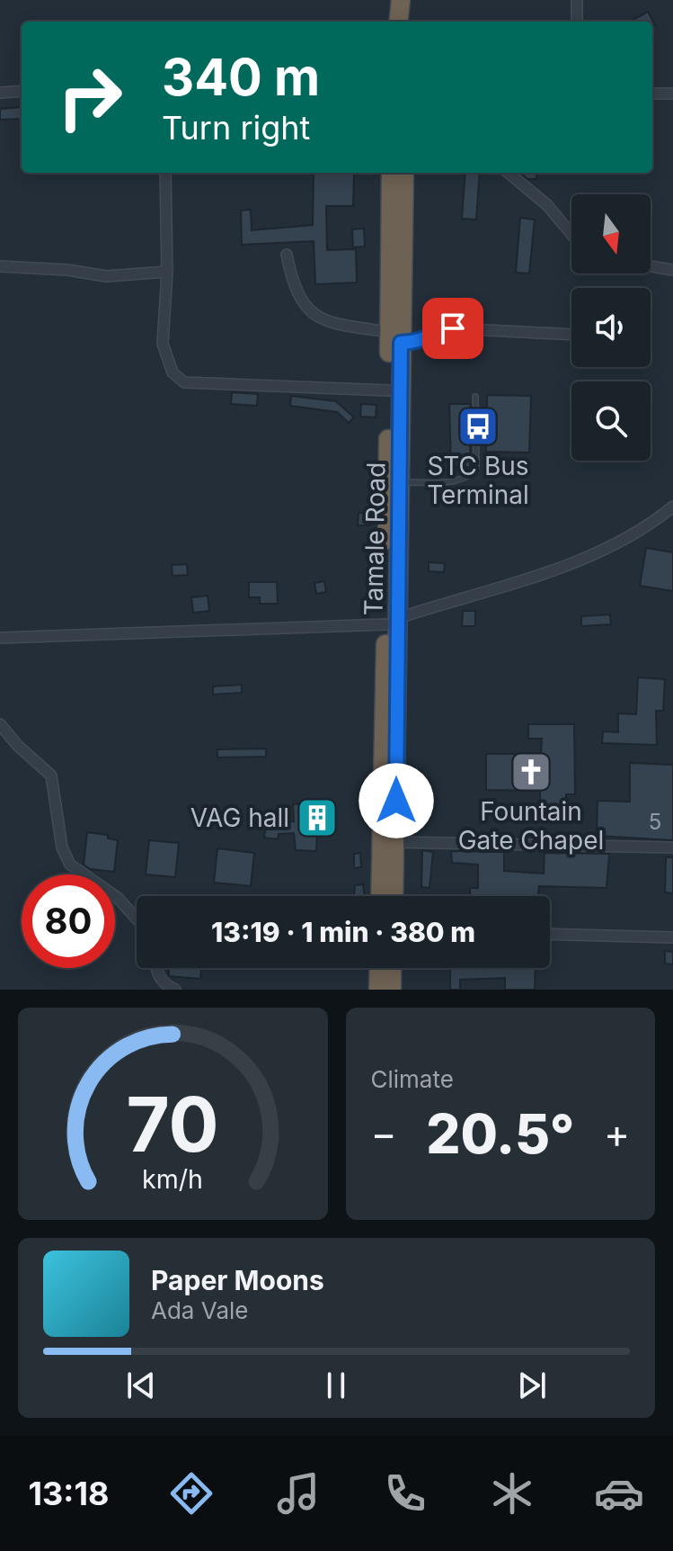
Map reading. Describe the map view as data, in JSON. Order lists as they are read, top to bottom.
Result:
{
  "streets": {
    "highway": ["Tamale Road"]
  },
  "places": {
    "bus stop": ["STC Bus Terminal"],
    "church": ["Fountain Gate Chapel"],
    "building": ["VAG hall"]
  },
  "house_numbers": ["5"],
  "north": "bottom",
  "page": {
    "turn": ["340 m", "Turn right"],
    "limit": "80",
    "trip": "13:19 · 1 min · 380 m",
    "tile": "Climate",
    "heat": ["−", "20.5°", "+"],
    "song": ["Paper Moons", "Ada Vale"],
    "tabs": "13:18",
    "gauge": ["70", "km/h"]
  }
}
